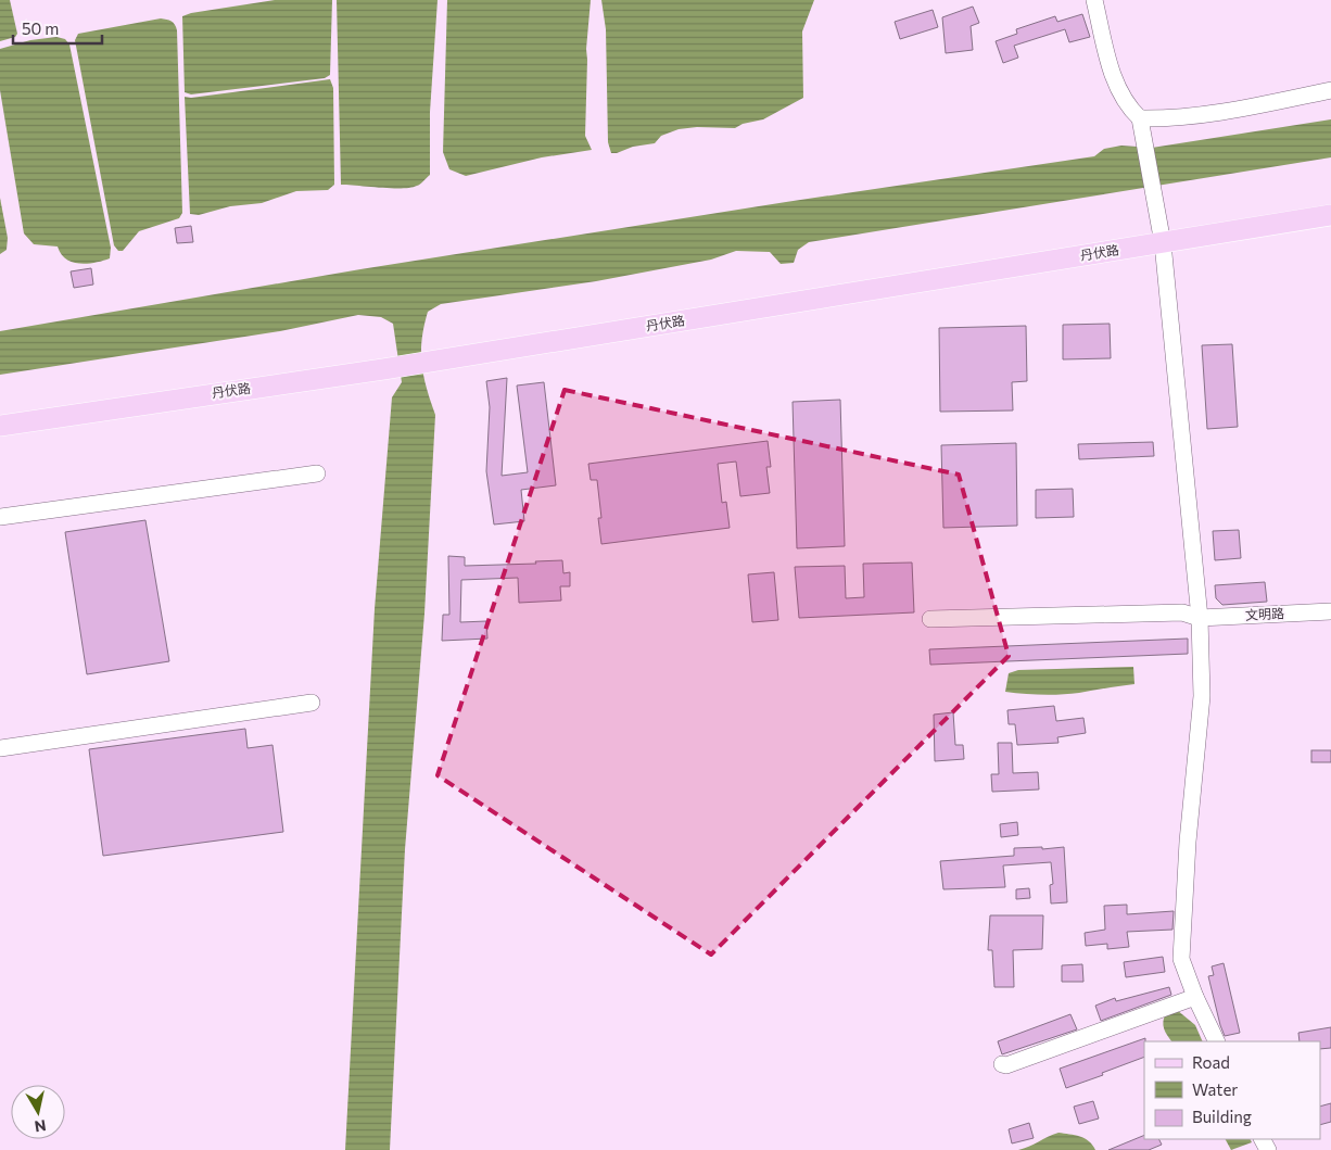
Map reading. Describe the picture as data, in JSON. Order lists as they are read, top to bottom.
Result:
{
  "streets": {
    "main road": ["丹伏路"],
    "street": ["文明路"]
  },
  "legend": ["Road", "Water", "Building"],
  "scale_bar": "50 m",
  "north": "bottom"
}
